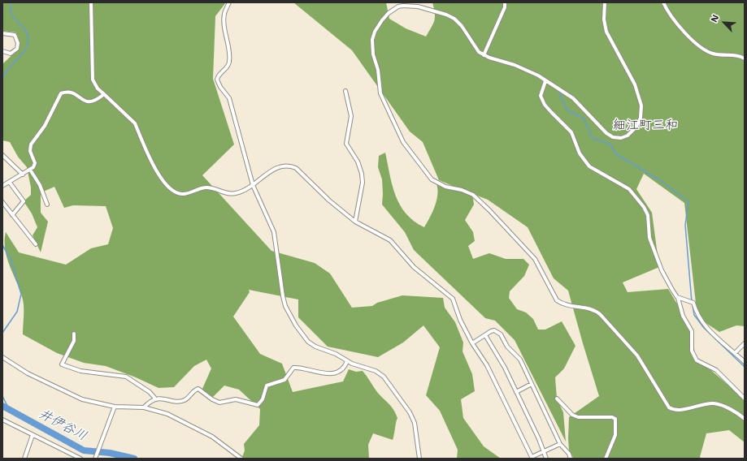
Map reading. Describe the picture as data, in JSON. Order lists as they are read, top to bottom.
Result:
{
  "districts": ["細江町三和"],
  "water": ["井伊谷川"],
  "north": "top left"
}
